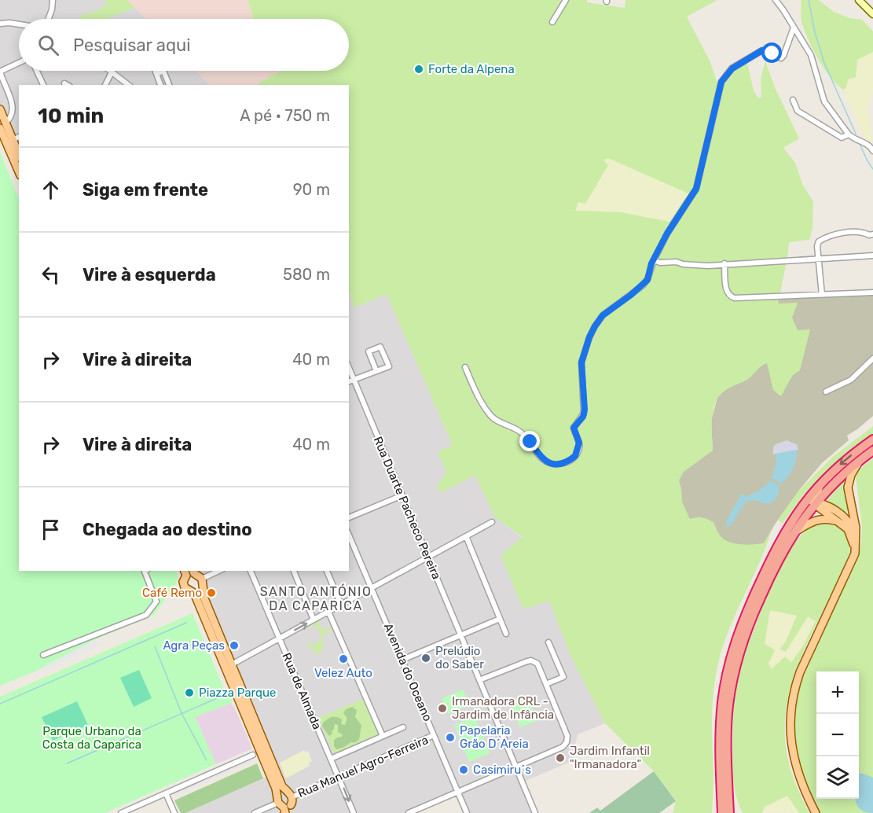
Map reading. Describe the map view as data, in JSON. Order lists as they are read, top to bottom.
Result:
{
  "streets": {
    "street": [
      "Rua Duarte Pacheco Pereira",
      "Avenida do Oceano",
      "Rua de Almada",
      "Rua Manuel Agro-Ferreira"
    ]
  },
  "crossings": [
    ["Avenida do Oceano", "Rua Manuel Agro-Ferreira"],
    ["Rua de Almada", "Rua Manuel Agro-Ferreira"]
  ],
  "districts": ["SANTO ANTÓNIO DA CAPARICA"],
  "parks": ["Parque Urbano da Costa da Caparica"],
  "places": [
    "Forte da Alpena",
    "Café Remo",
    "Agra Peças",
    "Prelúdio do Saber",
    "Velez Auto",
    "Piazza Parque",
    "Irmanadora CRL - Jardim de Infância",
    "Papelaria Grão D´Areia",
    "Jardim Infantil \"Irmanadora\"",
    "Casimiru´s"
  ],
  "page": {
    "search": "Pesquisar aqui",
    "heading": ["10 min", "A pé · 750 m"],
    "list": [
      ["Siga em frente", "90 m"],
      ["Vire à esquerda", "580 m"],
      ["Vire à direita", "40 m"],
      ["Vire à direita", "40 m"],
      "Chegada ao destino"
    ],
    "map_buttons": ["+", "−"]
  }
}
